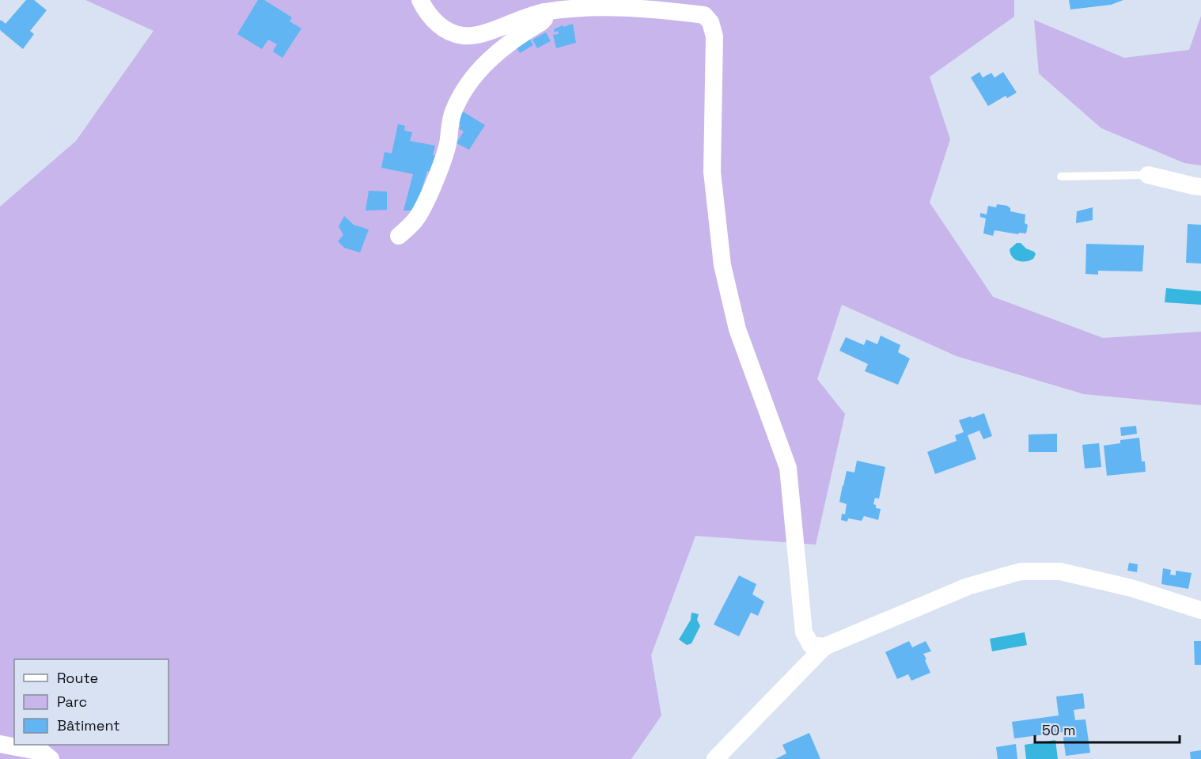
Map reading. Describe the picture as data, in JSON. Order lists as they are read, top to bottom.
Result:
{
  "legend": ["Route", "Parc", "Bâtiment"],
  "scale_bar": "50 m"
}
